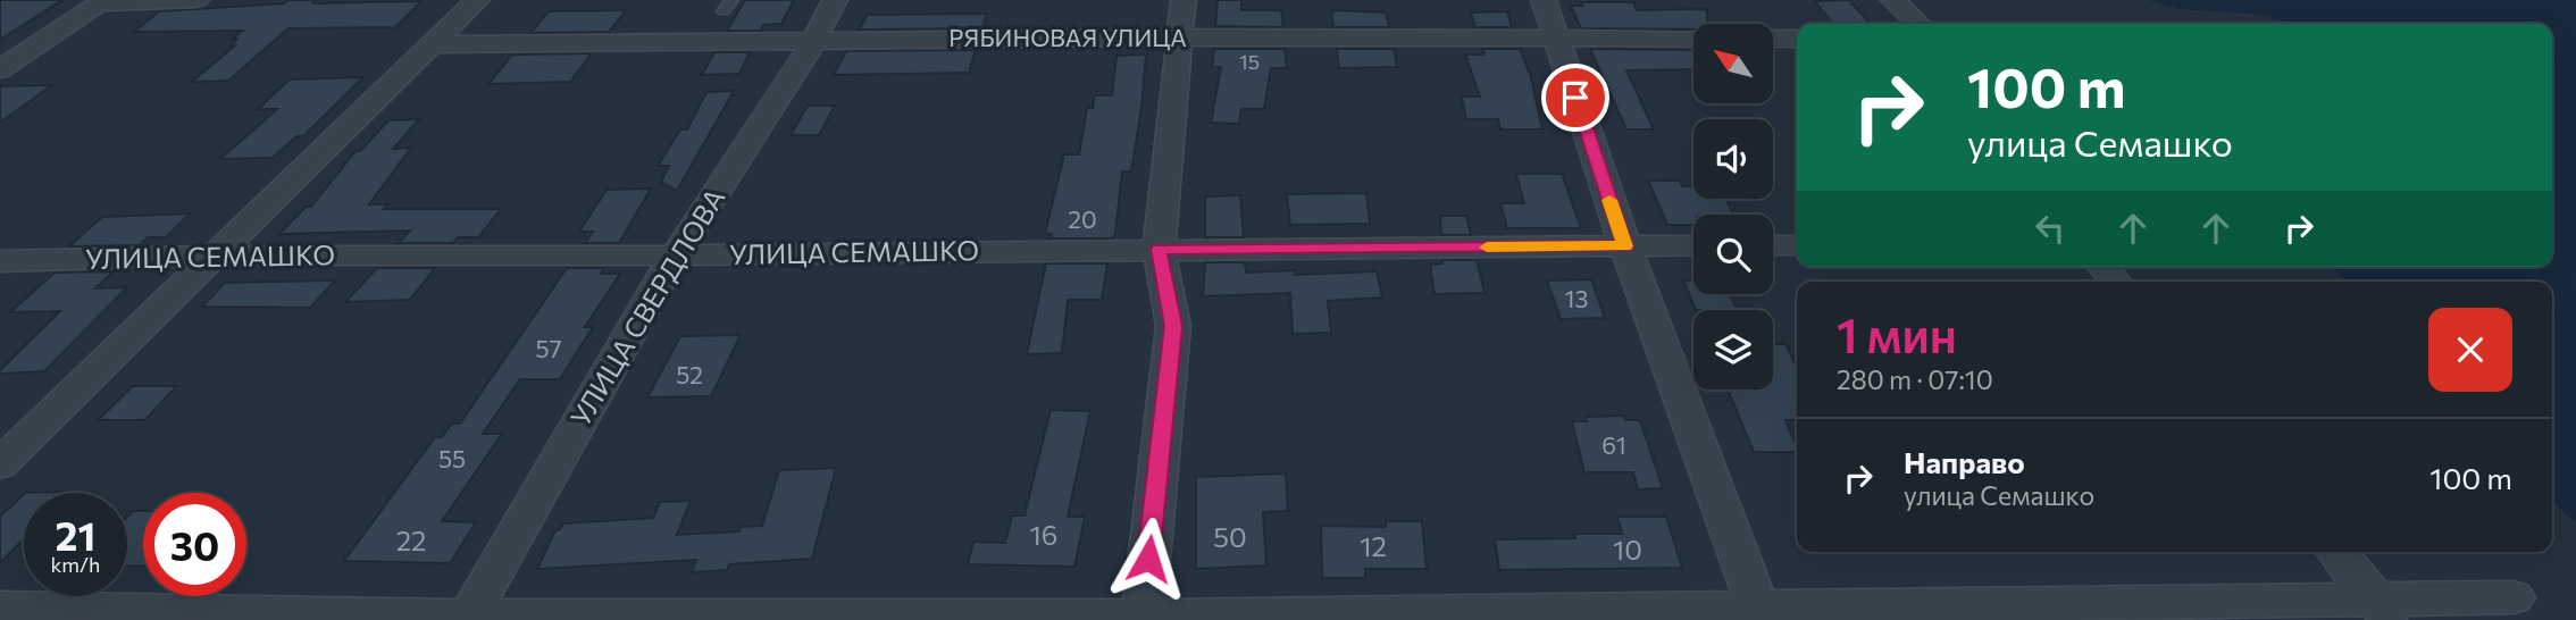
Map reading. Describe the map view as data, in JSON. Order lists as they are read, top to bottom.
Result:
{
  "streets": {
    "street": ["РЯБИНОВАЯ УЛИЦА", "УЛИЦА СЕМАШКО", "УЛИЦА СВЕРДЛОВА"]
  },
  "crossings": [
    ["РЯБИНОВАЯ УЛИЦА", "УЛИЦА СВЕРДЛОВА"],
    ["УЛИЦА СЕМАШКО", "УЛИЦА СВЕРДЛОВА"]
  ],
  "house_numbers": [
    "15",
    "20",
    "13",
    "57",
    "52",
    "61",
    "55",
    "16",
    "50",
    "22",
    "12",
    "10"
  ],
  "north": "top left",
  "page": {
    "turn": ["100 m", "улица Семашко"],
    "heading": ["1 мин", "280 m · 07:10"],
    "list": [
      {
        "name": "Направо",
        "note": "улица Семашко",
        "value": "100 m"
      }
    ],
    "speed": "21 km/h",
    "limit": "30"
  }
}
